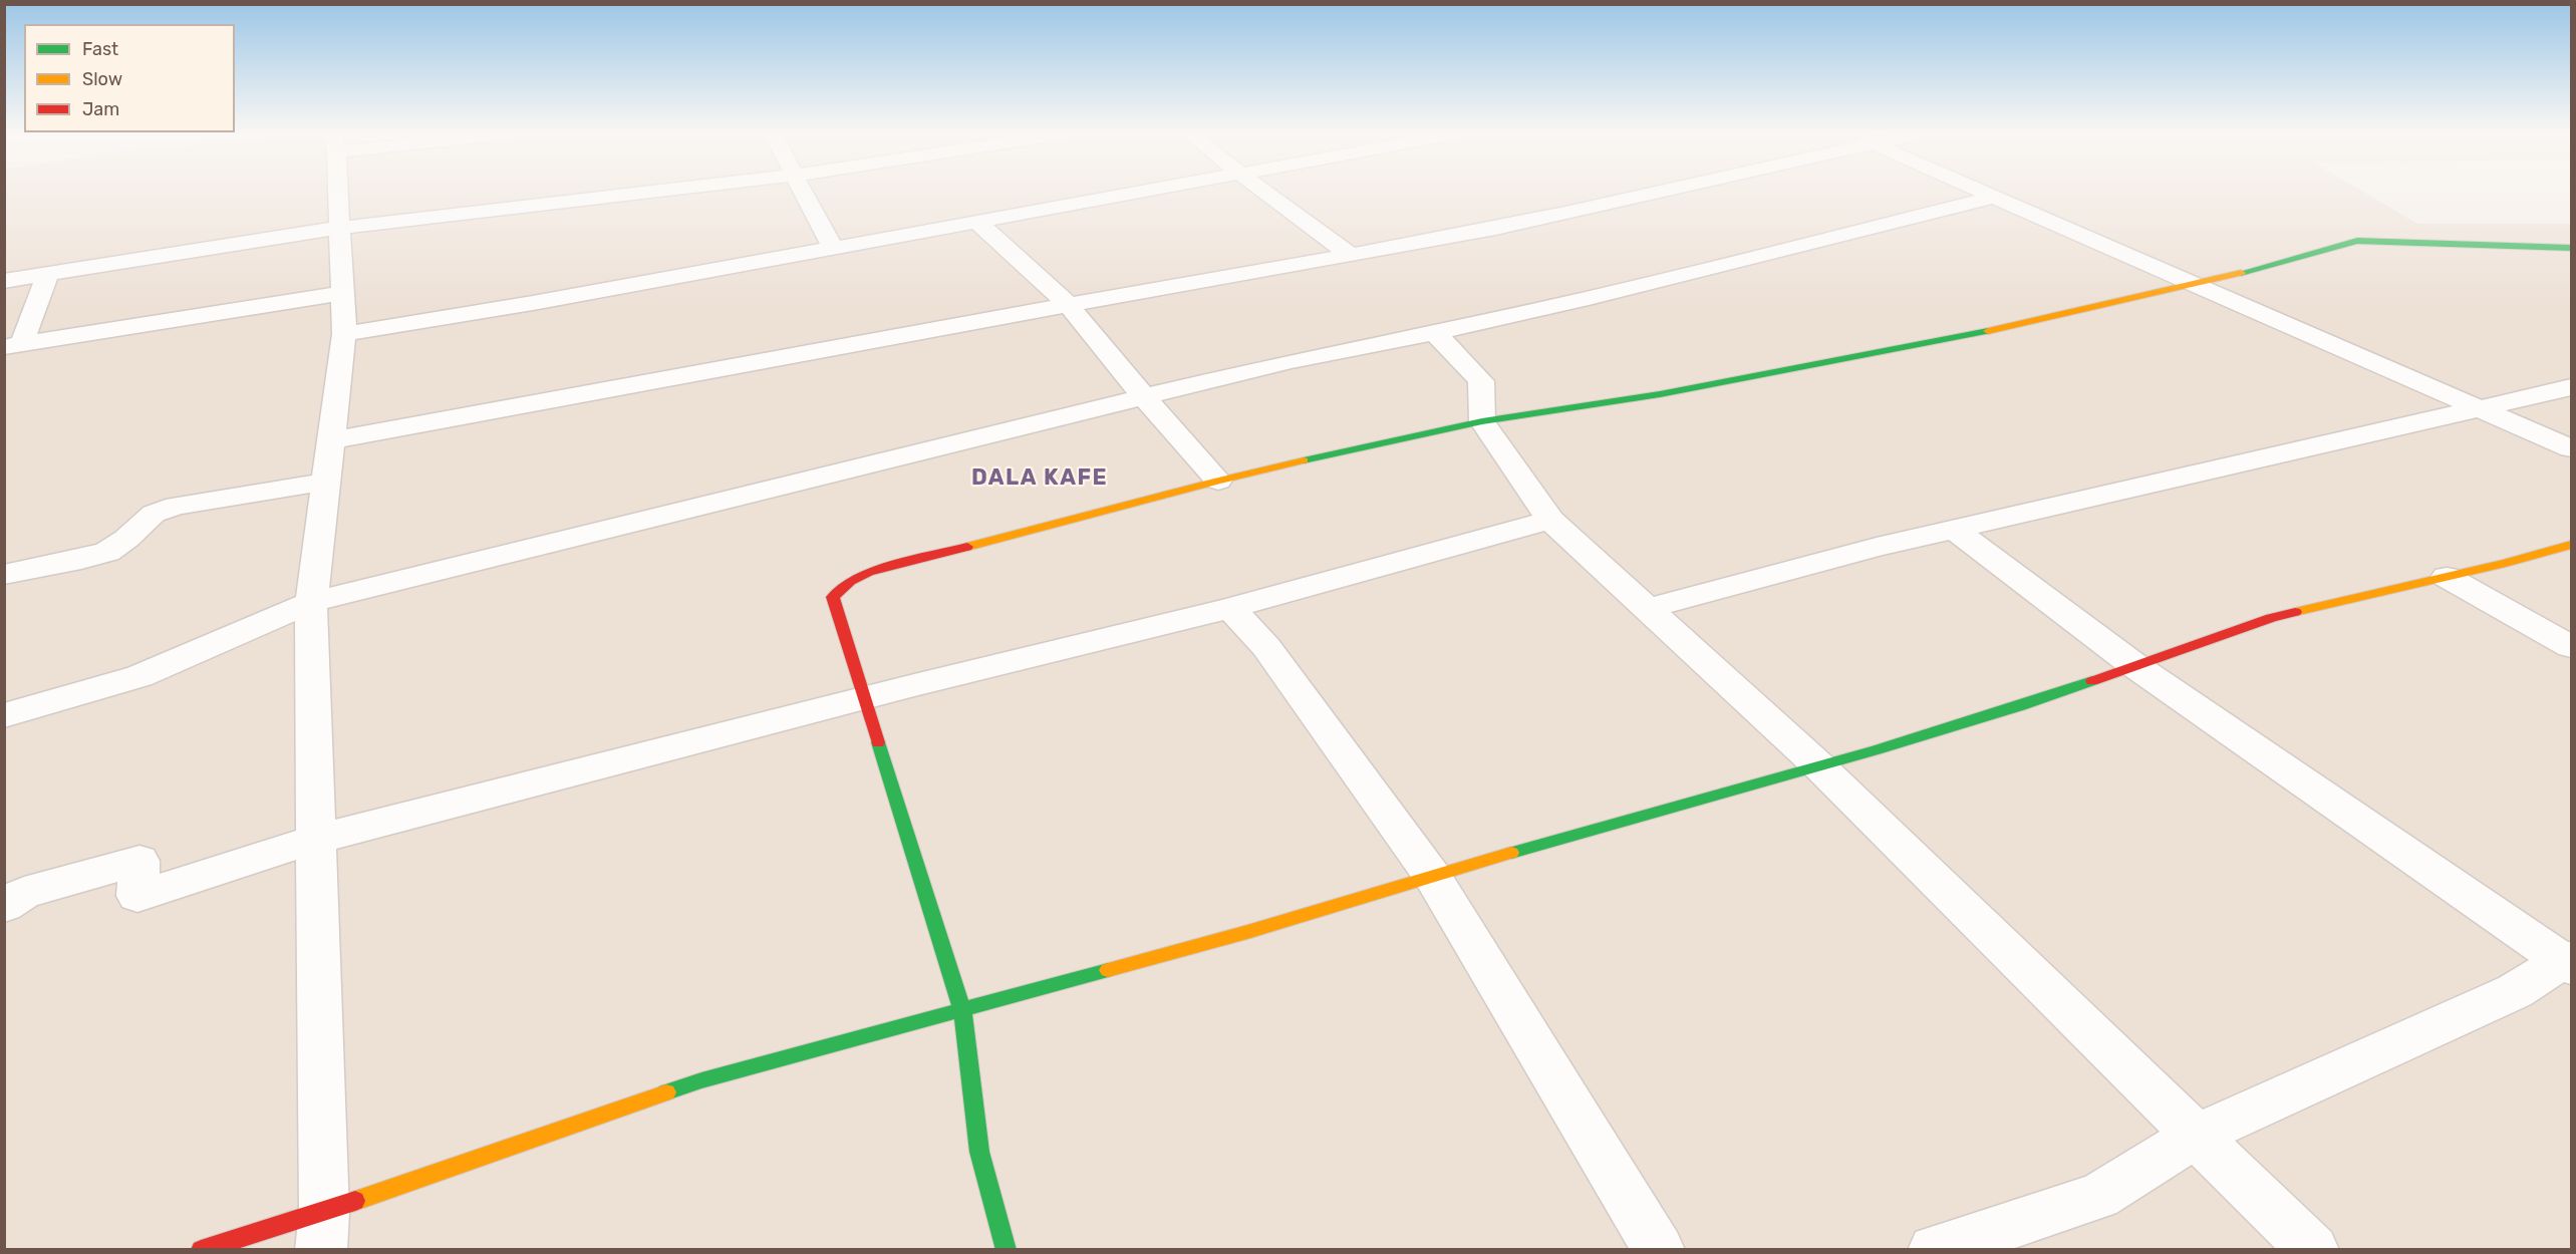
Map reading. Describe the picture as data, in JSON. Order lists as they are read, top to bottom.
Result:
{
  "districts": ["DALA KAFE"],
  "legend": ["Fast", "Slow", "Jam"]
}
